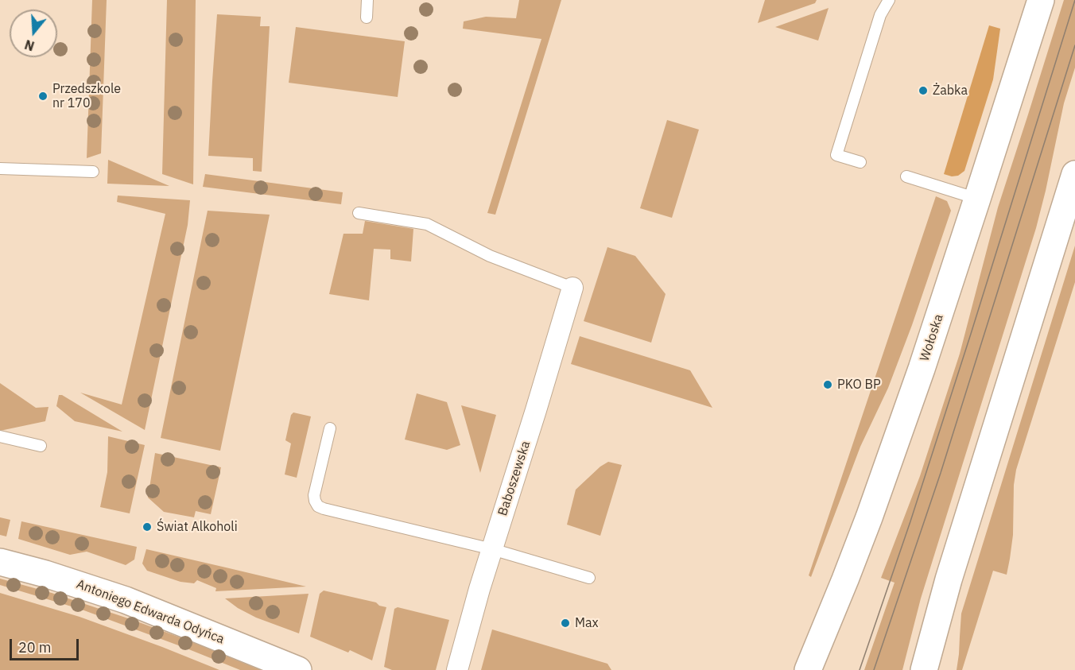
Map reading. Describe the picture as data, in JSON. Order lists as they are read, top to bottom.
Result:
{
  "streets": {
    "main road": ["Wołoska", "Antoniego Edwarda Odyńca"],
    "street": ["Baboszewska"]
  },
  "places": [
    "Żabka",
    "Przedszkole nr 170",
    "PKO BP",
    "Świat Alkoholi",
    "Max"
  ],
  "scale_bar": "20 m",
  "north": "bottom"
}
